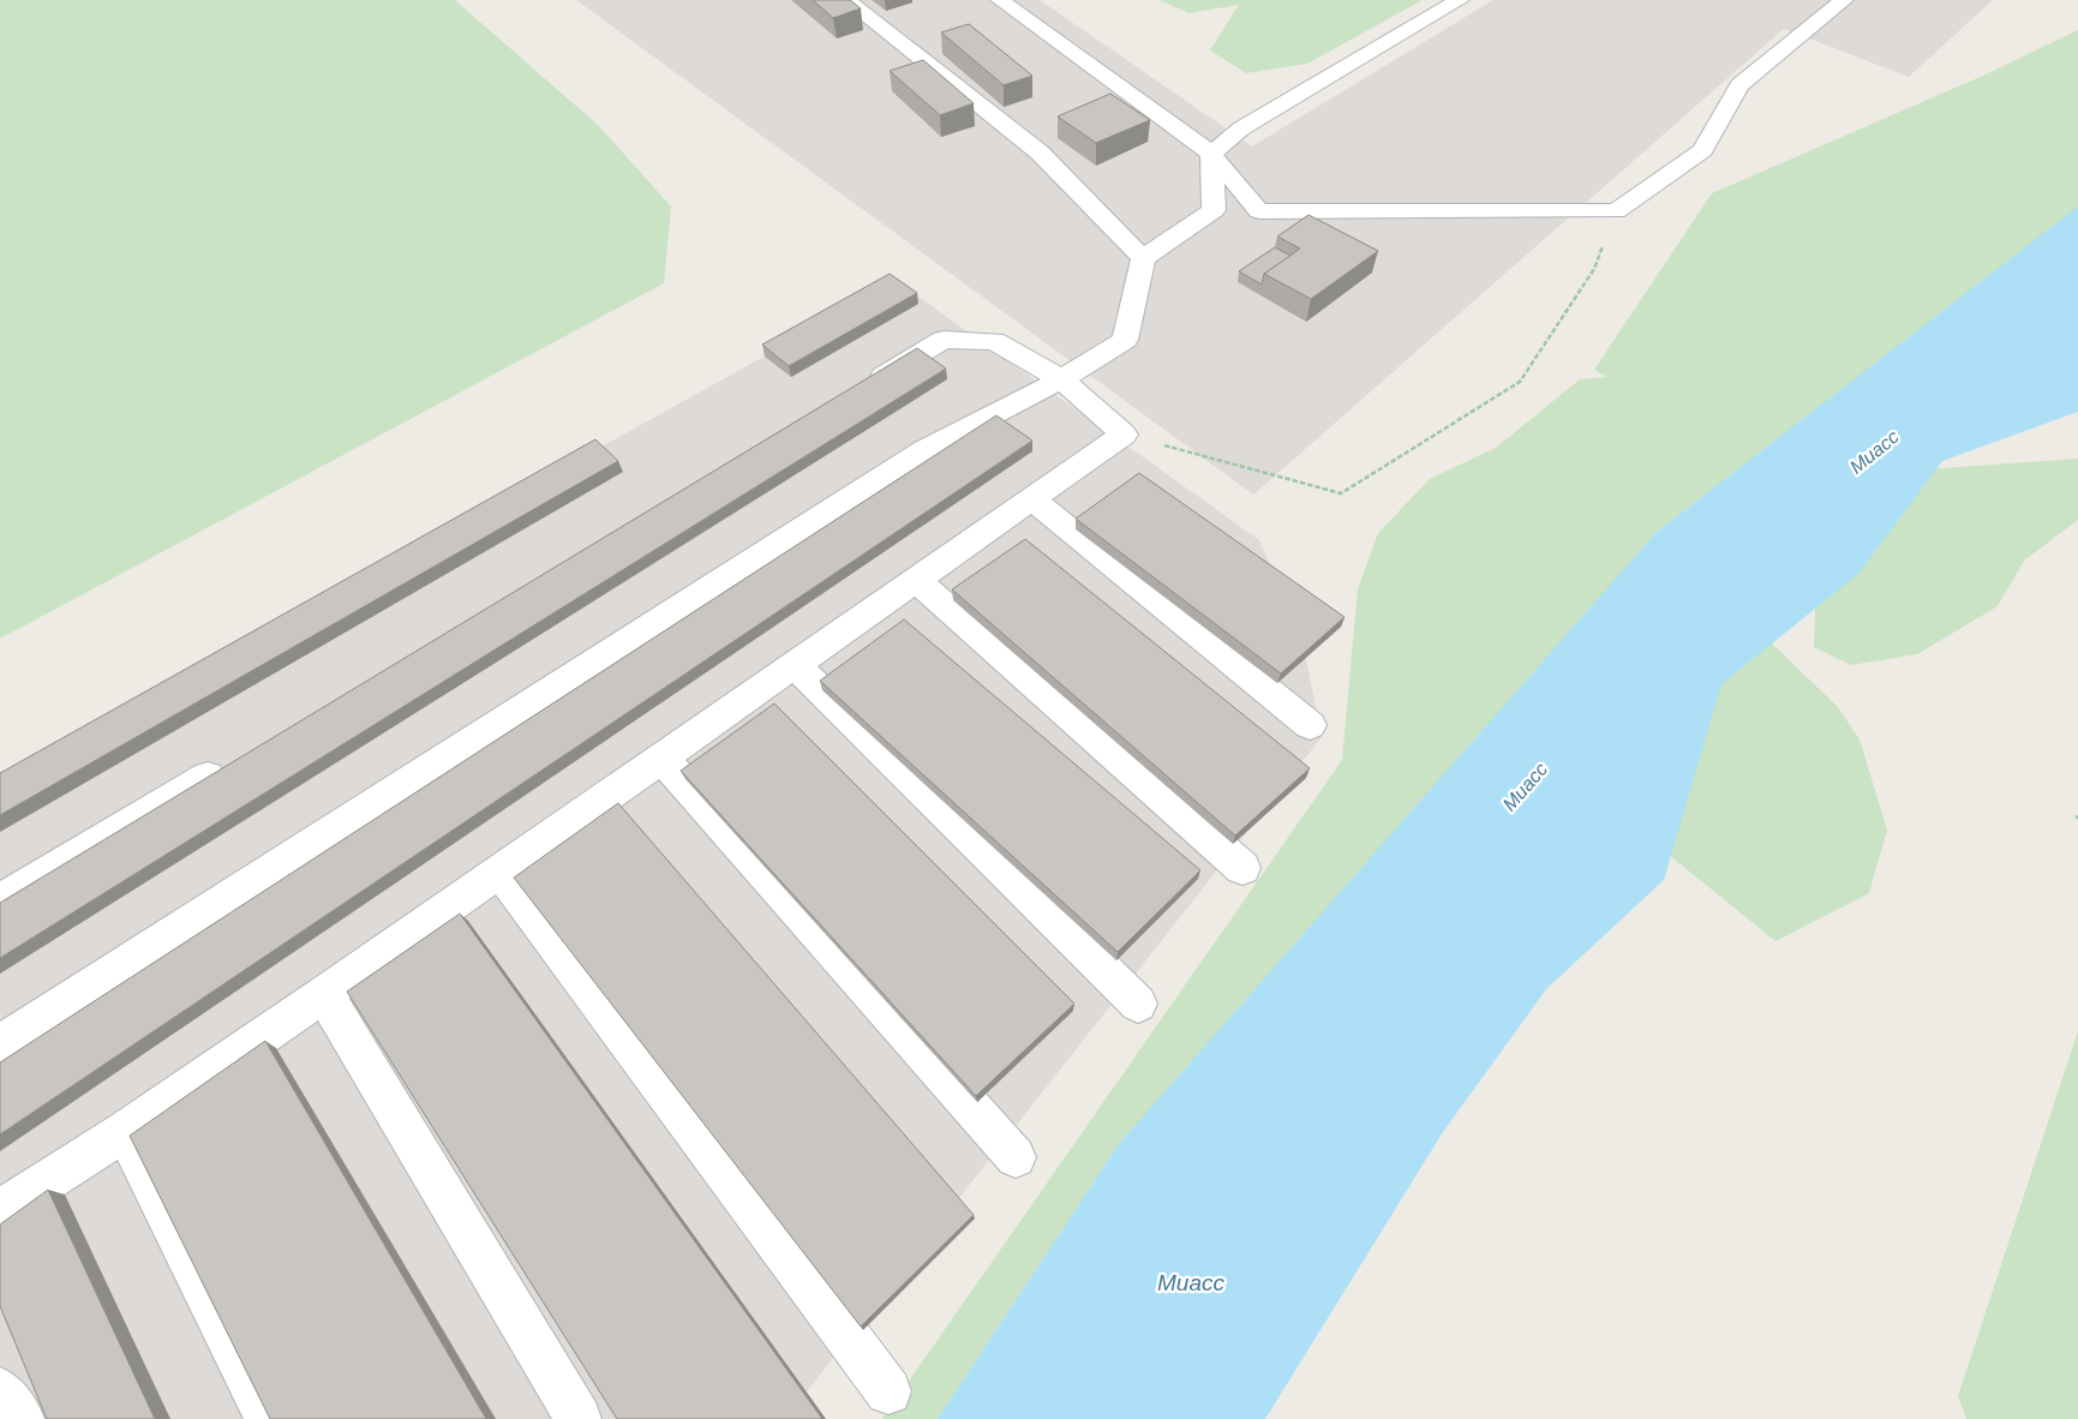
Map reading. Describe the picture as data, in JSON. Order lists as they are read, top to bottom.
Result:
{
  "water": ["Миасс"]
}
